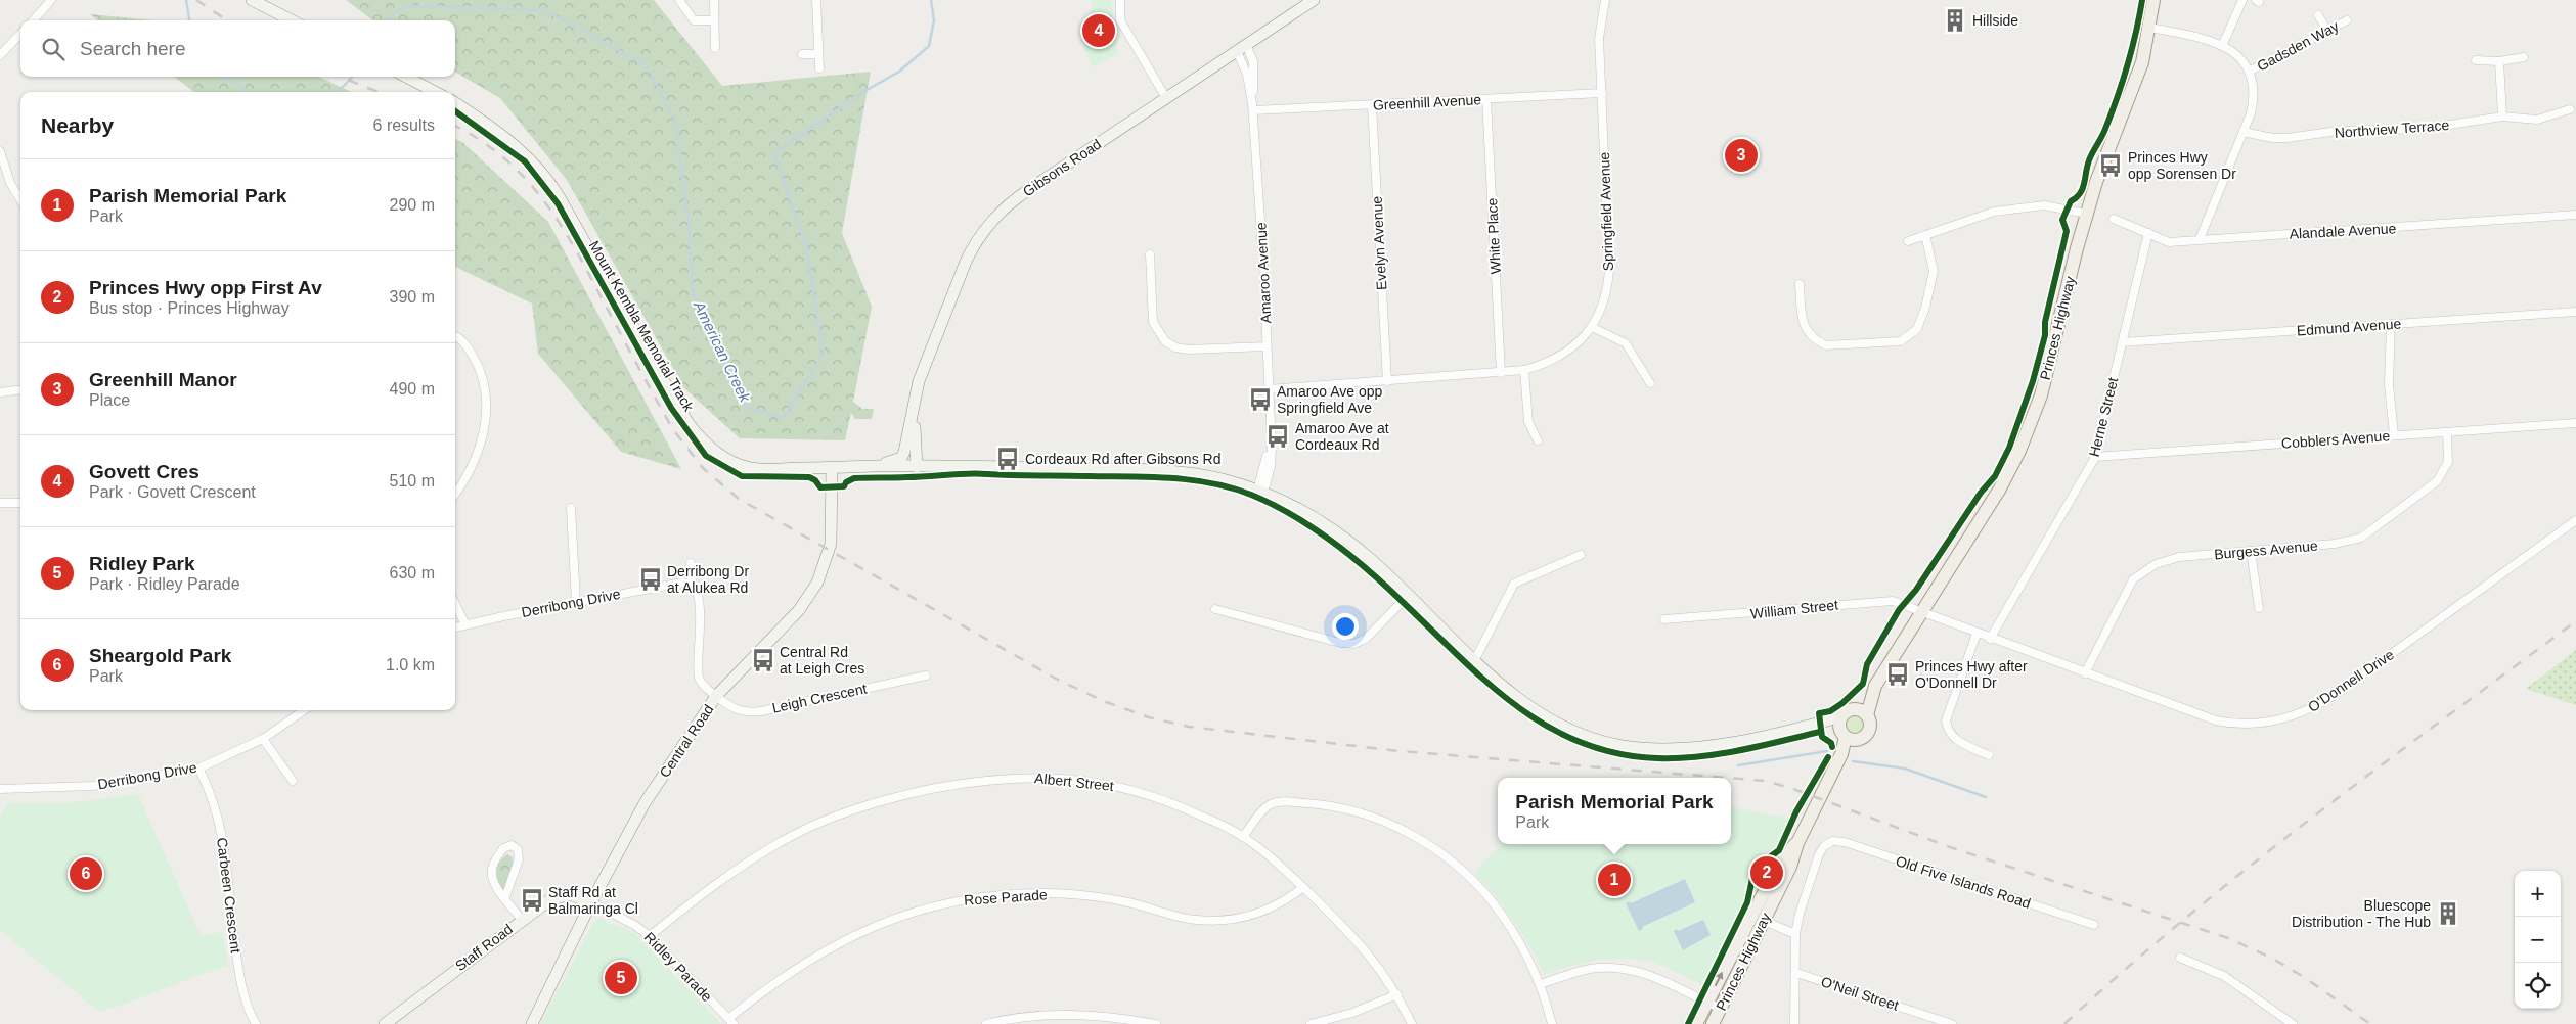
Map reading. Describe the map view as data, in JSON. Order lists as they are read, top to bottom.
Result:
{
  "streets": {
    "main road": [
      "Gibsons Road",
      "Princes Highway",
      "Central Road",
      "Staff Road"
    ],
    "street": [
      "Gadsden Way",
      "Greenhill Avenue",
      "Northview Terrace",
      "Springfield Avenue",
      "Alandale Avenue",
      "White Place",
      "Evelyn Avenue",
      "Amaroo Avenue",
      "Edmund Avenue",
      "Herne Street",
      "Cobblers Avenue",
      "Burgess Avenue",
      "Derribong Drive",
      "William Street",
      "O'Donnell Drive",
      "Leigh Crescent",
      "Albert Street",
      "Old Five Islands Road",
      "Carbeen Crescent",
      "Rose Parade",
      "Ridley Parade",
      "O'Neil Street"
    ],
    "cycle path": ["Mount Kembla Memorial Track"]
  },
  "crossings": [
    ["Greenhill Avenue", "Springfield Avenue"],
    ["Greenhill Avenue", "White Place"],
    ["Greenhill Avenue", "Evelyn Avenue"],
    ["Greenhill Avenue", "Amaroo Avenue"],
    ["Gibsons Road", "Amaroo Avenue"],
    ["Springfield Avenue", "White Place"],
    ["Springfield Avenue", "Evelyn Avenue"],
    ["Springfield Avenue", "Amaroo Avenue"],
    ["Alandale Avenue", "Herne Street"],
    ["Edmund Avenue", "Herne Street"],
    ["Princes Highway", "William Street"],
    ["Princes Highway", "O'Donnell Drive"],
    ["Herne Street", "Cobblers Avenue"],
    ["Herne Street", "O'Donnell Drive"],
    ["Cobblers Avenue", "Burgess Avenue"],
    ["Burgess Avenue", "O'Donnell Drive"],
    ["Derribong Drive", "Carbeen Crescent"],
    ["William Street", "O'Donnell Drive"],
    ["Leigh Crescent", "Central Road"],
    ["Central Road", "Staff Road"],
    ["Central Road", "Ridley Parade"],
    ["Albert Street", "Rose Parade"],
    ["Albert Street", "Ridley Parade"],
    ["Rose Parade", "Ridley Parade"],
    ["Staff Road", "Ridley Parade"]
  ],
  "water": ["American Creek"],
  "places": {
    "building": ["Hillside", "Bluescope Distribution - The Hub"],
    "bus stop": [
      "Princes Hwy opp Sorensen Dr",
      "Amaroo Ave opp Springfield Ave",
      "Amaroo Ave at Cordeaux Rd",
      "Cordeaux Rd after Gibsons Rd",
      "Derribong Dr at Alukea Rd",
      "Central Rd at Leigh Cres",
      "Princes Hwy after O'Donnell Dr",
      "Staff Rd at Balmaringa Cl"
    ]
  },
  "page": {
    "pins": [
      "4",
      "3",
      "2",
      "6",
      "1",
      "5"
    ],
    "search": "Search here",
    "heading": ["Nearby", "6 results"],
    "list": [
      {
        "mark": "1",
        "name": "Parish Memorial Park",
        "note": "Park",
        "value": "290 m"
      },
      {
        "mark": "2",
        "name": "Princes Hwy opp First Av",
        "note": "Bus stop · Princes Highway",
        "value": "390 m"
      },
      {
        "mark": "3",
        "name": "Greenhill Manor",
        "note": "Place",
        "value": "490 m"
      },
      {
        "mark": "4",
        "name": "Govett Cres",
        "note": "Park · Govett Crescent",
        "value": "510 m"
      },
      {
        "mark": "5",
        "name": "Ridley Park",
        "note": "Park · Ridley Parade",
        "value": "630 m"
      },
      {
        "mark": "6",
        "name": "Sheargold Park",
        "note": "Park",
        "value": "1.0 km"
      }
    ],
    "popup": ["Parish Memorial Park", "Park"],
    "map_buttons": ["+", "−"]
  }
}
